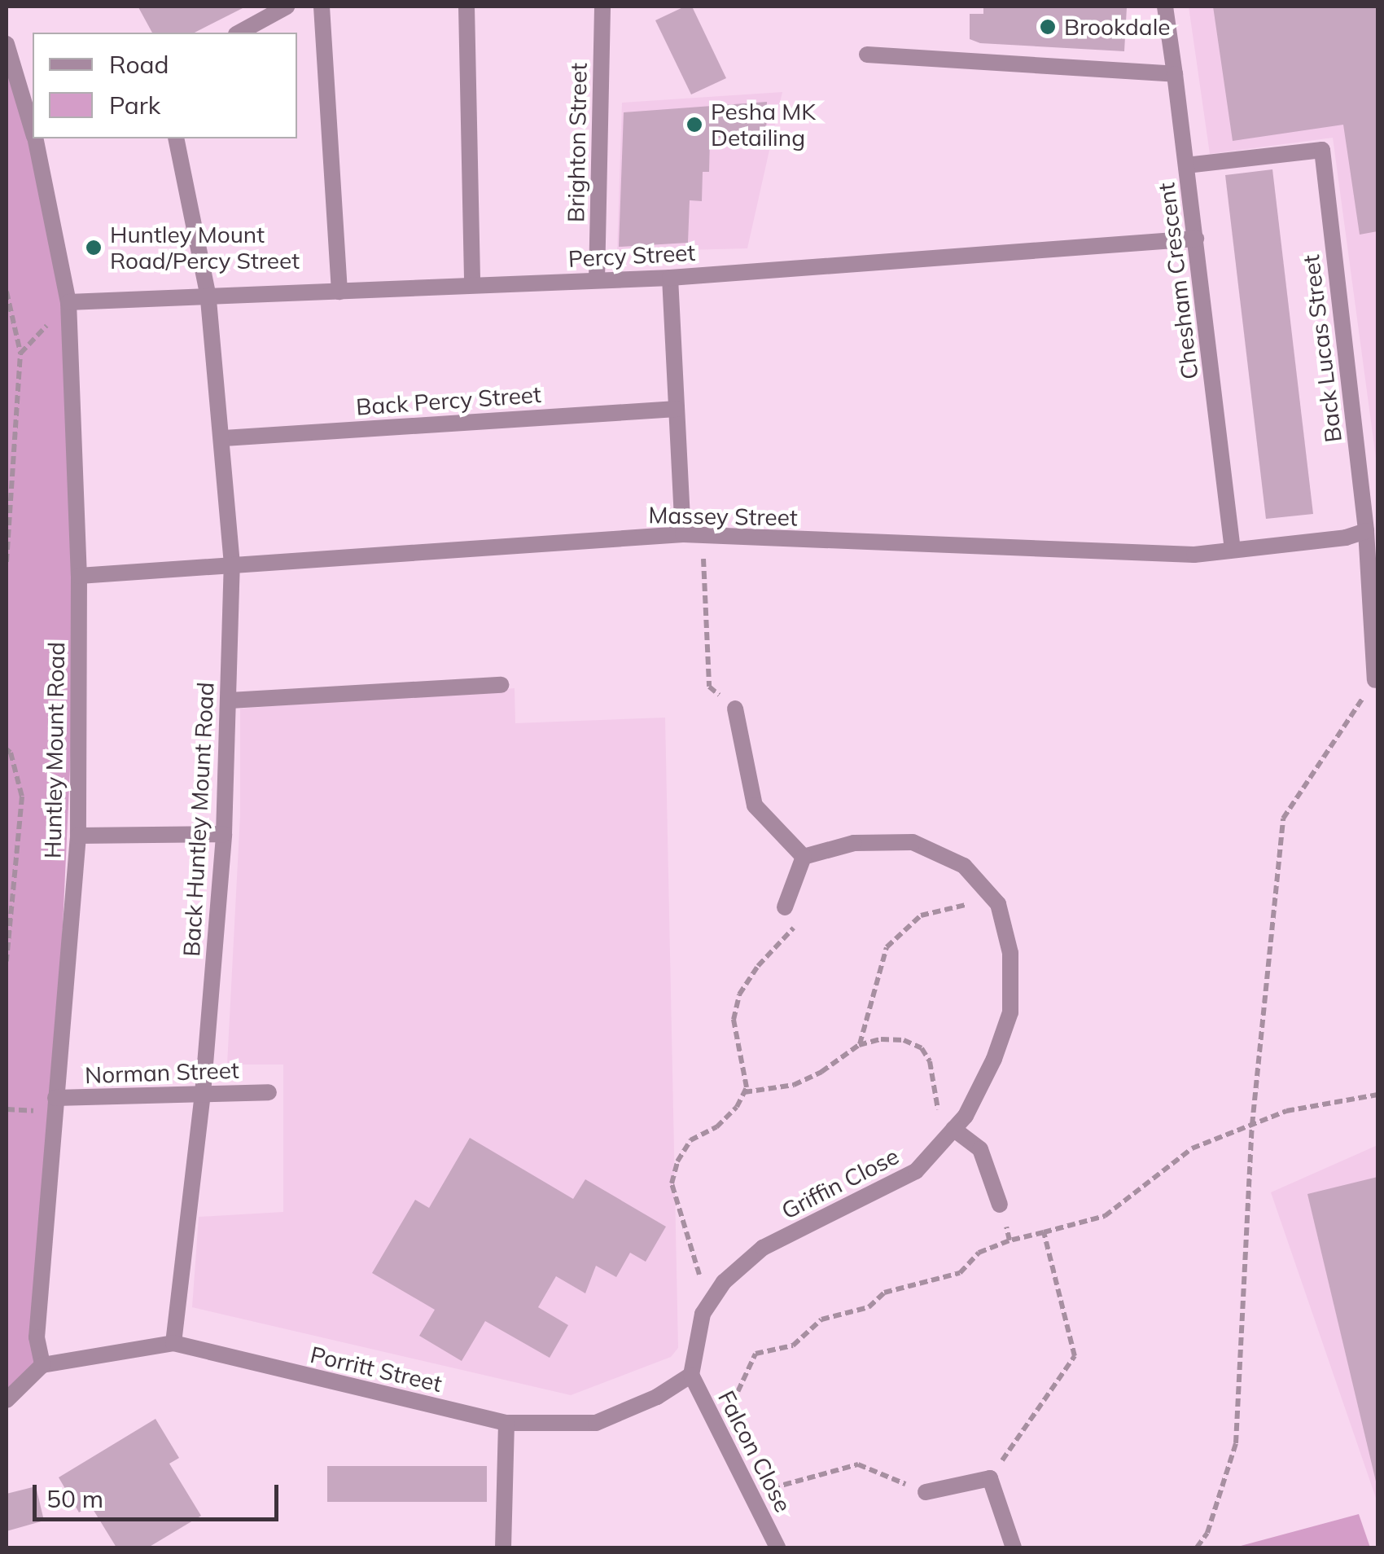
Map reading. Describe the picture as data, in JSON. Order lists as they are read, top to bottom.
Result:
{
  "streets": {
    "street": [
      "Brighton Street",
      "Percy Street",
      "Chesham Crescent",
      "Back Lucas Street",
      "Back Percy Street",
      "Massey Street",
      "Huntley Mount Road",
      "Back Huntley Mount Road",
      "Norman Street",
      "Griffin Close",
      "Porritt Street",
      "Falcon Close"
    ]
  },
  "crossings": [
    ["Brighton Street", "Percy Street"],
    ["Percy Street", "Chesham Crescent"],
    ["Percy Street", "Huntley Mount Road"],
    ["Percy Street", "Back Huntley Mount Road"],
    ["Chesham Crescent", "Back Lucas Street"],
    ["Chesham Crescent", "Massey Street"],
    ["Back Lucas Street", "Massey Street"],
    ["Back Percy Street", "Back Huntley Mount Road"],
    ["Massey Street", "Huntley Mount Road"],
    ["Massey Street", "Back Huntley Mount Road"],
    ["Huntley Mount Road", "Norman Street"],
    ["Huntley Mount Road", "Porritt Street"],
    ["Back Huntley Mount Road", "Norman Street"],
    ["Back Huntley Mount Road", "Porritt Street"],
    ["Griffin Close", "Porritt Street"],
    ["Griffin Close", "Falcon Close"],
    ["Porritt Street", "Falcon Close"]
  ],
  "places": ["Brookdale", "Pesha MK Detailing", "Huntley Mount Road/Percy Street"],
  "legend": ["Road", "Park"],
  "scale_bar": "50 m"
}
